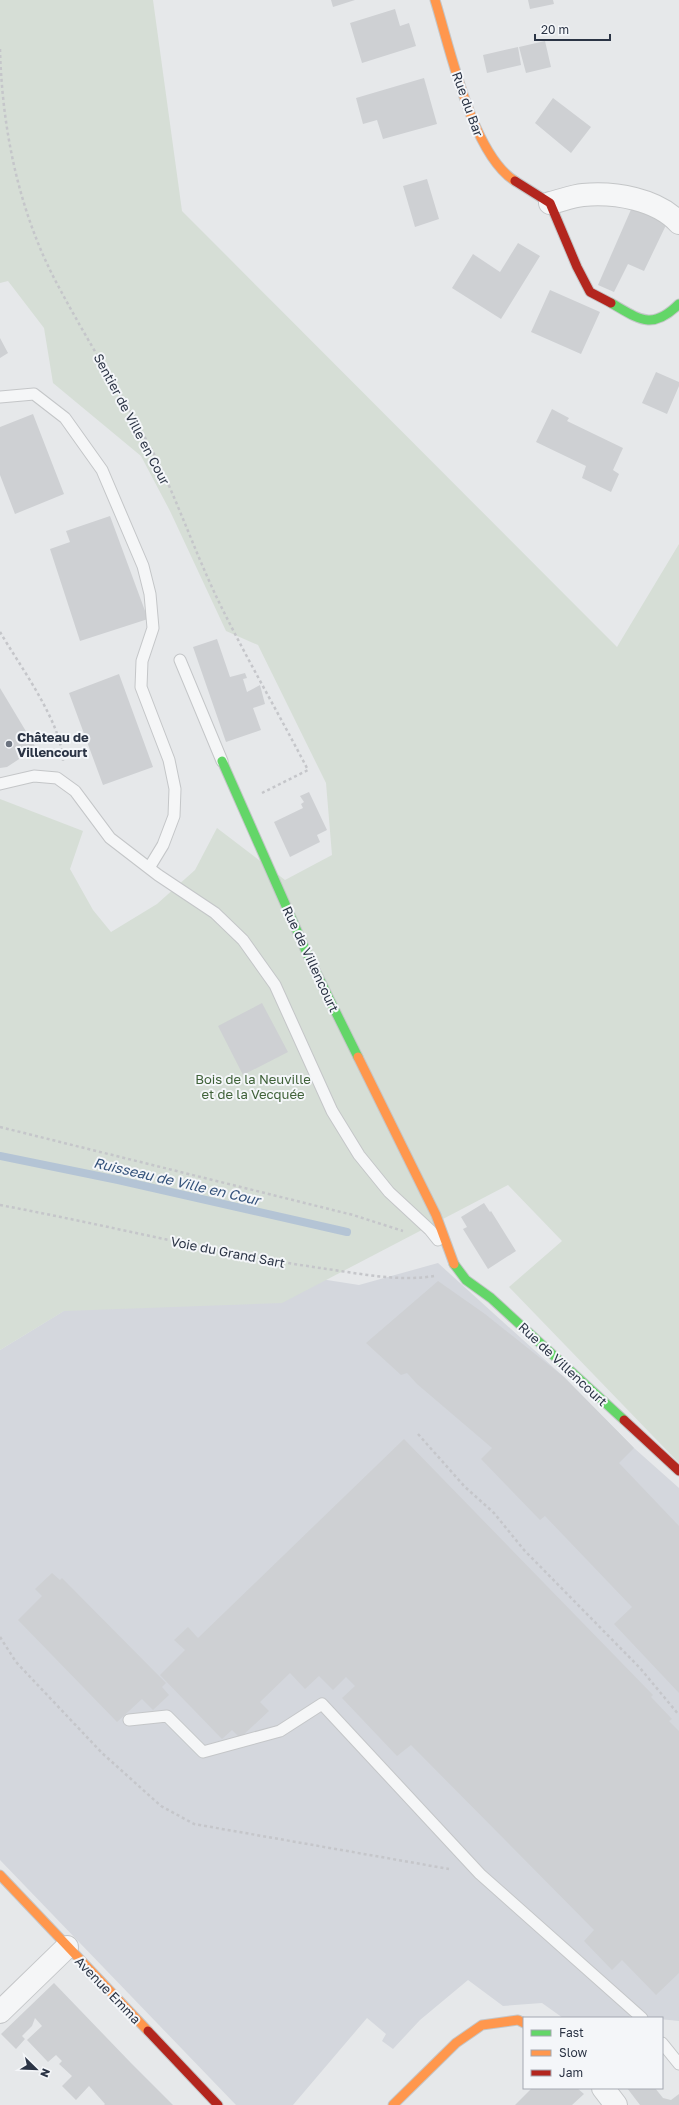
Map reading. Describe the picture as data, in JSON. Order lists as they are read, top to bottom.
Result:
{
  "streets": {
    "street": ["Rue du Bar", "Rue de Villencourt", "Avenue Emma"],
    "path": ["Sentier de Ville en Cour", "Voie du Grand Sart"]
  },
  "crossings": [
    ["Sentier de Ville en Cour", "Rue de Villencourt"],
    ["Rue de Villencourt", "Voie du Grand Sart"]
  ],
  "water": ["Ruisseau de Ville en Cour"],
  "parks": ["Bois de la Neuville et de la Vecquée"],
  "places": ["Château de Villencourt"],
  "legend": ["Fast", "Slow", "Jam"],
  "scale_bar": "20 m",
  "north": "bottom right"
}
